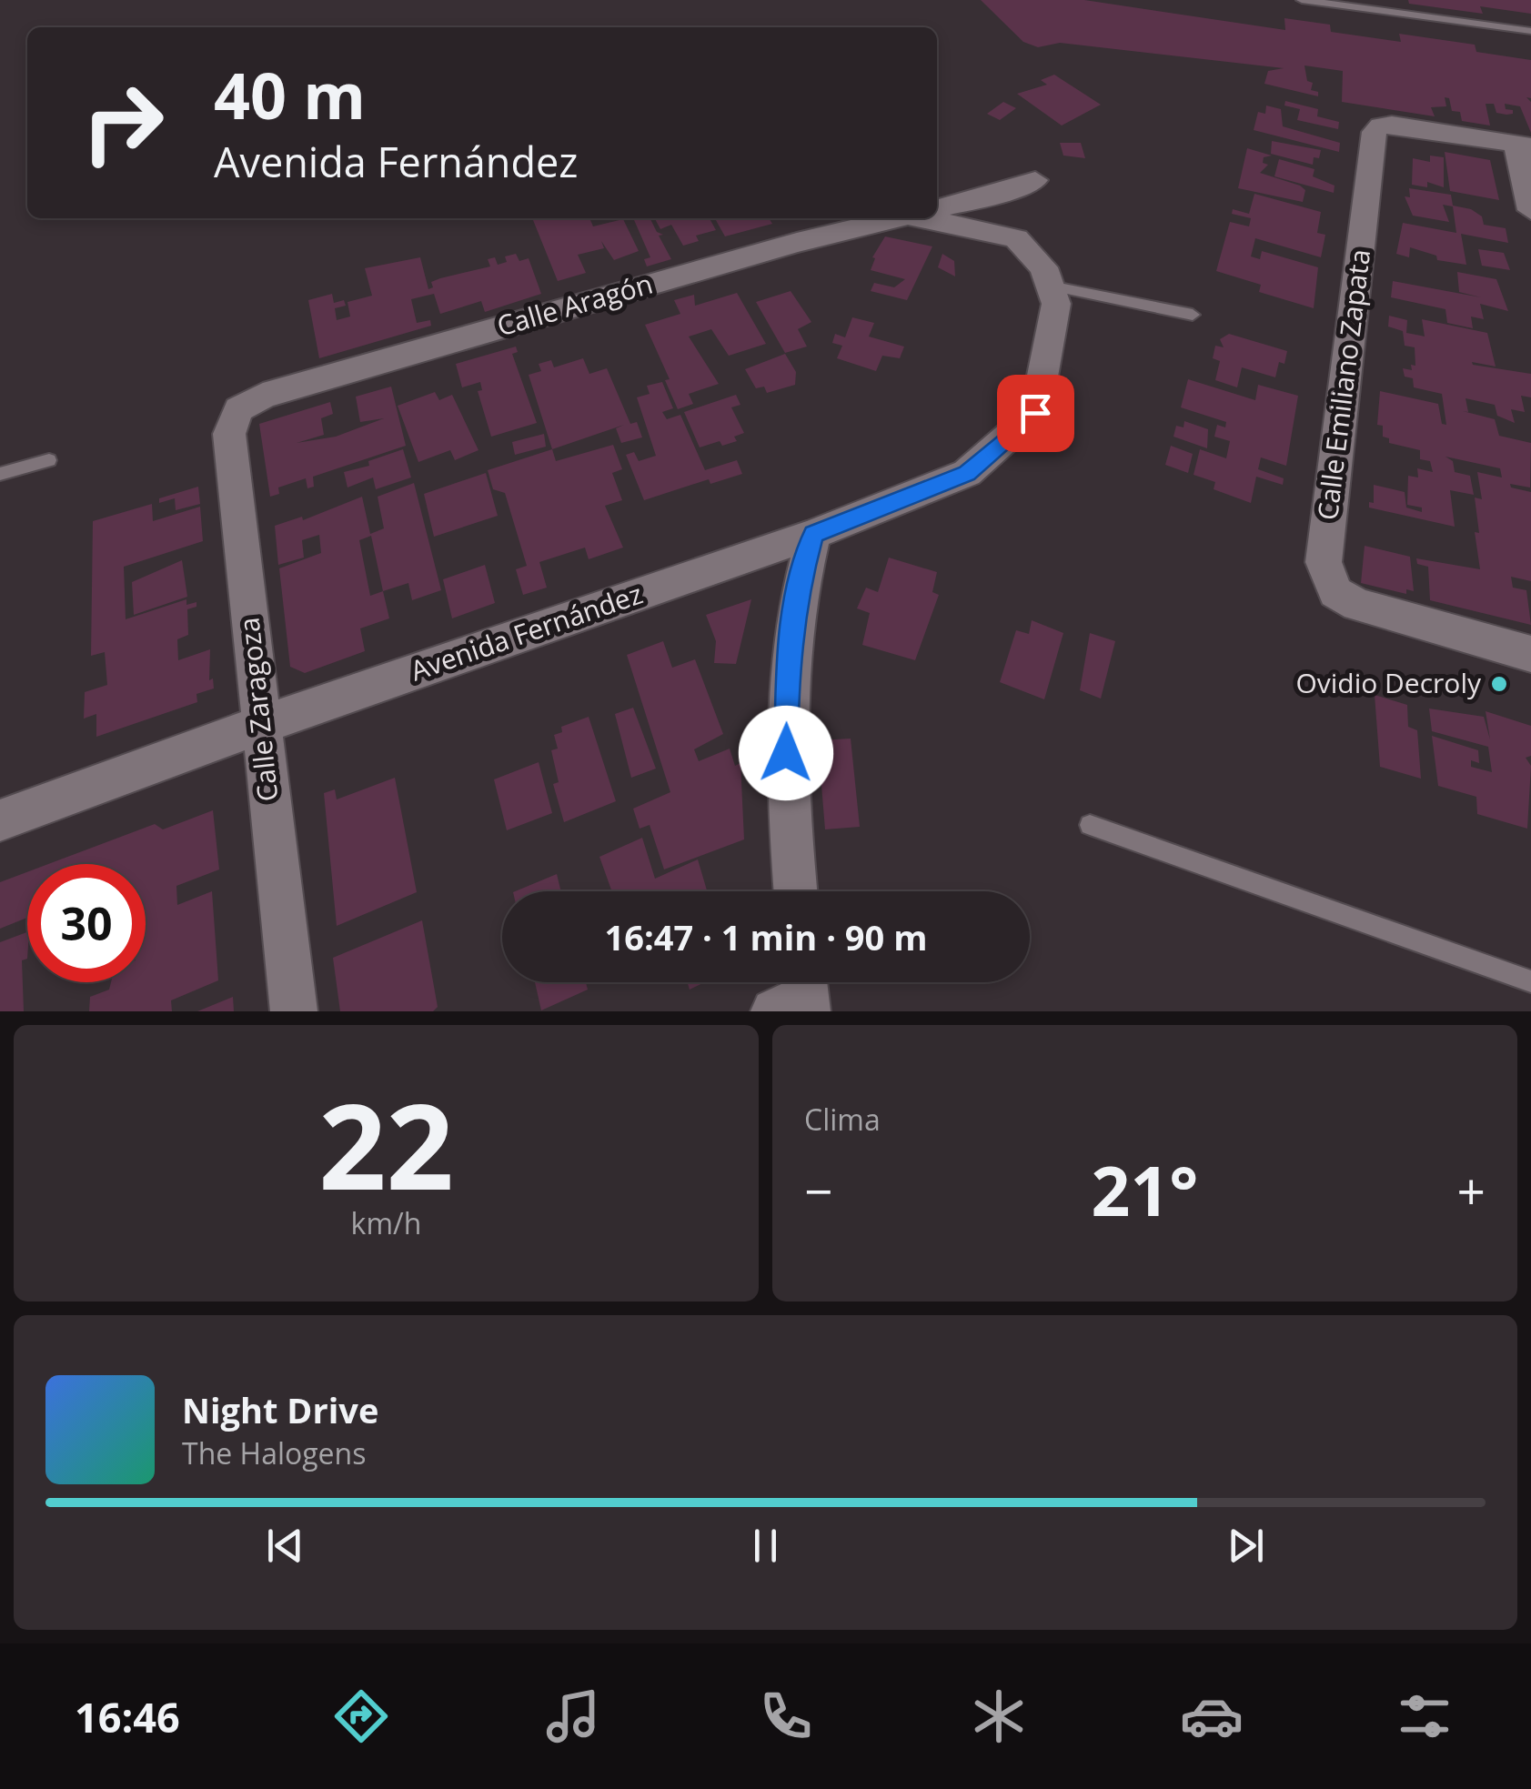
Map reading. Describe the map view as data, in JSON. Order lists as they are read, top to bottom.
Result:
{
  "streets": {
    "street": [
      "Calle Aragón",
      "Calle Emiliano Zapata",
      "Avenida Fernández",
      "Calle Zaragoza"
    ]
  },
  "crossings": [
    ["Calle Aragón", "Calle Zaragoza"],
    ["Avenida Fernández", "Calle Zaragoza"]
  ],
  "places": ["Ovidio Decroly"],
  "page": {
    "turn": ["40 m", "Avenida Fernández"],
    "limit": "30",
    "trip": "16:47 · 1 min · 90 m",
    "tile": [
      ["22", "km/h"],
      "Clima"
    ],
    "heat": ["−", "21°", "+"],
    "song": ["Night Drive", "The Halogens"],
    "tabs": "16:46"
  }
}
